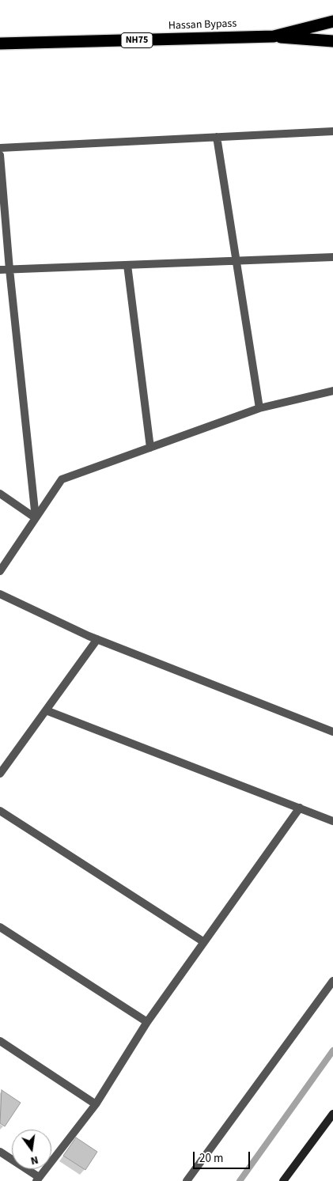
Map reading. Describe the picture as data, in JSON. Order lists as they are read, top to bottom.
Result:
{
  "streets": {
    "highway": ["Hassan Bypass", "NH75"]
  },
  "crossings": [
    ["Hassan Bypass", "NH75"]
  ],
  "scale_bar": "20 m",
  "north": "bottom"
}
